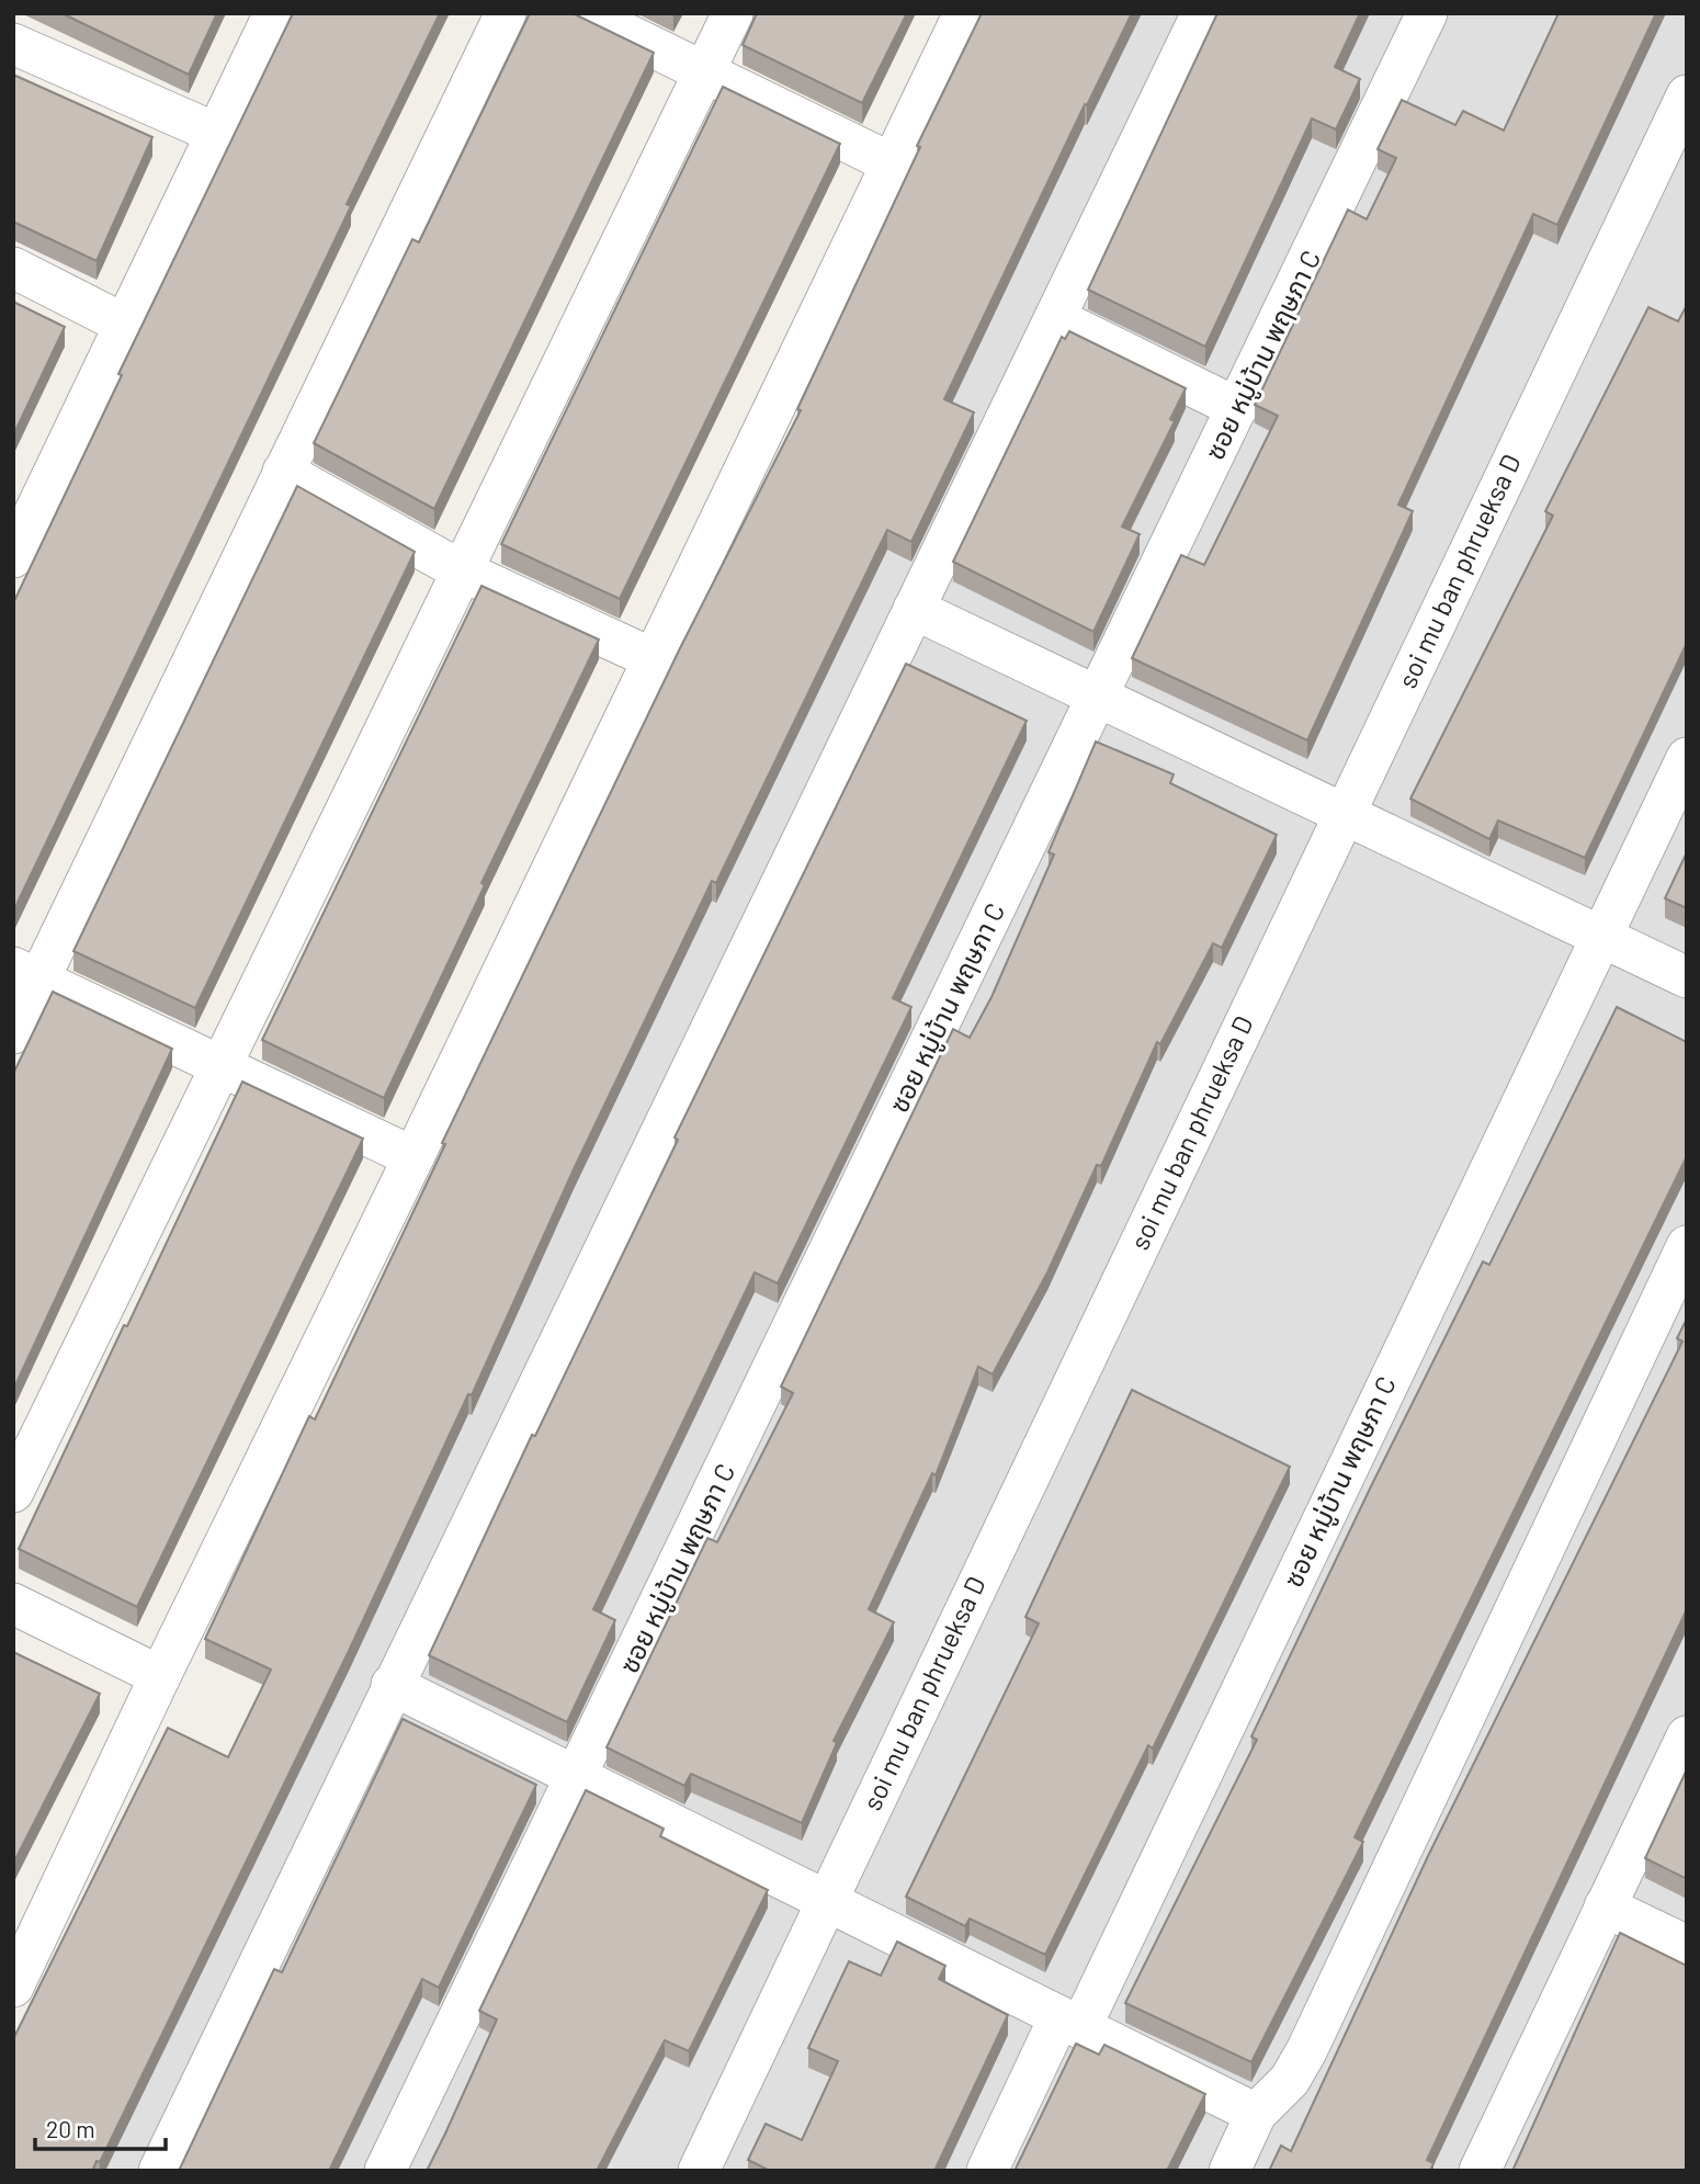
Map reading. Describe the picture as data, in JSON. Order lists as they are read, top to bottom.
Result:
{
  "streets": {
    "street": ["ซอย หมู่บ้าน พฤษภา C", "soi mu ban phrueksa D"]
  },
  "scale_bar": "20 m"
}
